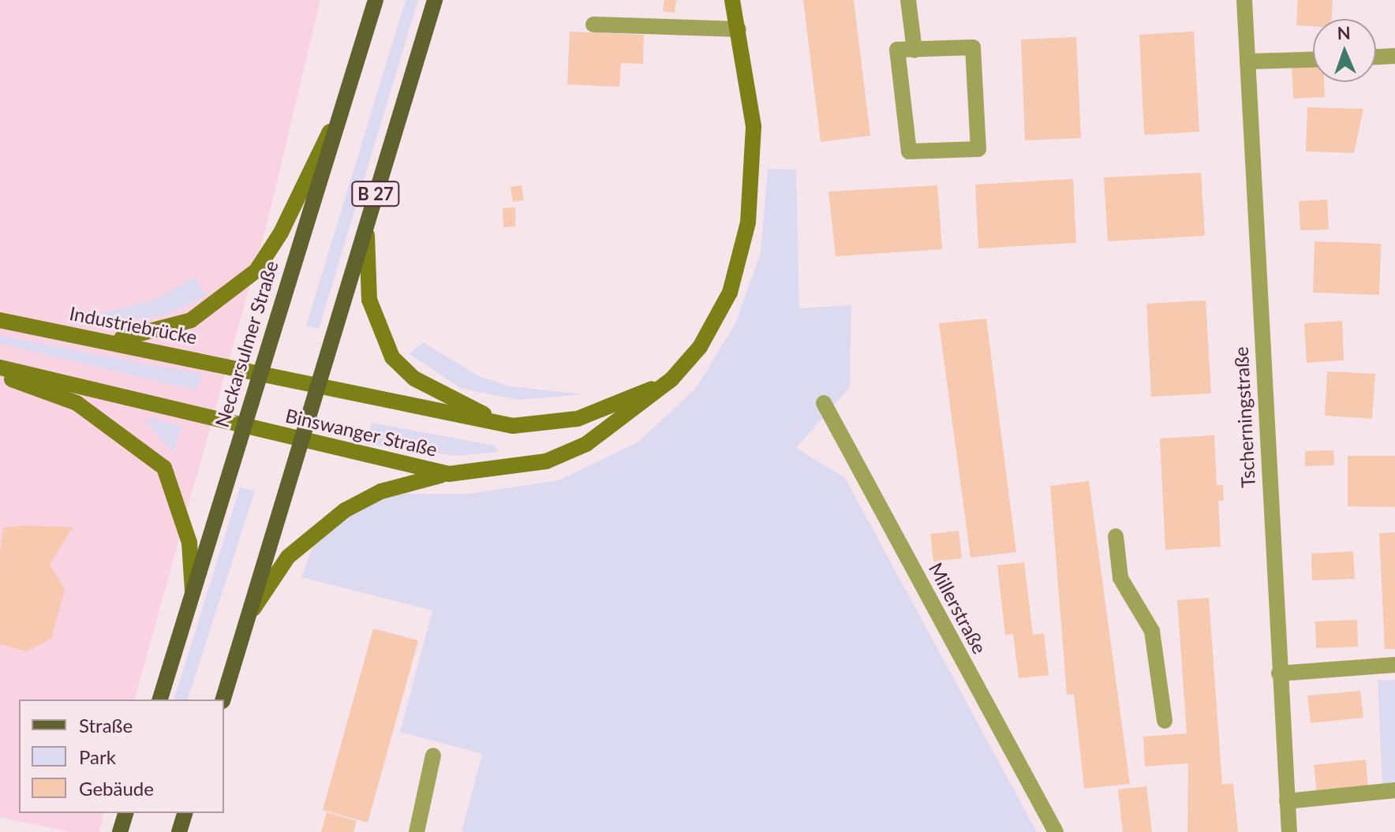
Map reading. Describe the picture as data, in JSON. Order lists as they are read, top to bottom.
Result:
{
  "streets": {
    "main road": [
      "B 27",
      "Industriebrücke",
      "Neckarsulmer Straße",
      "Binswanger Straße"
    ],
    "street": ["Tscherningstraße", "Millerstraße"]
  },
  "crossings": [
    ["B 27", "Binswanger Straße"],
    ["Industriebrücke", "Neckarsulmer Straße"],
    ["Industriebrücke", "Binswanger Straße"],
    ["Neckarsulmer Straße", "Binswanger Straße"]
  ],
  "legend": ["Straße", "Park", "Gebäude"],
  "north": "top"
}
